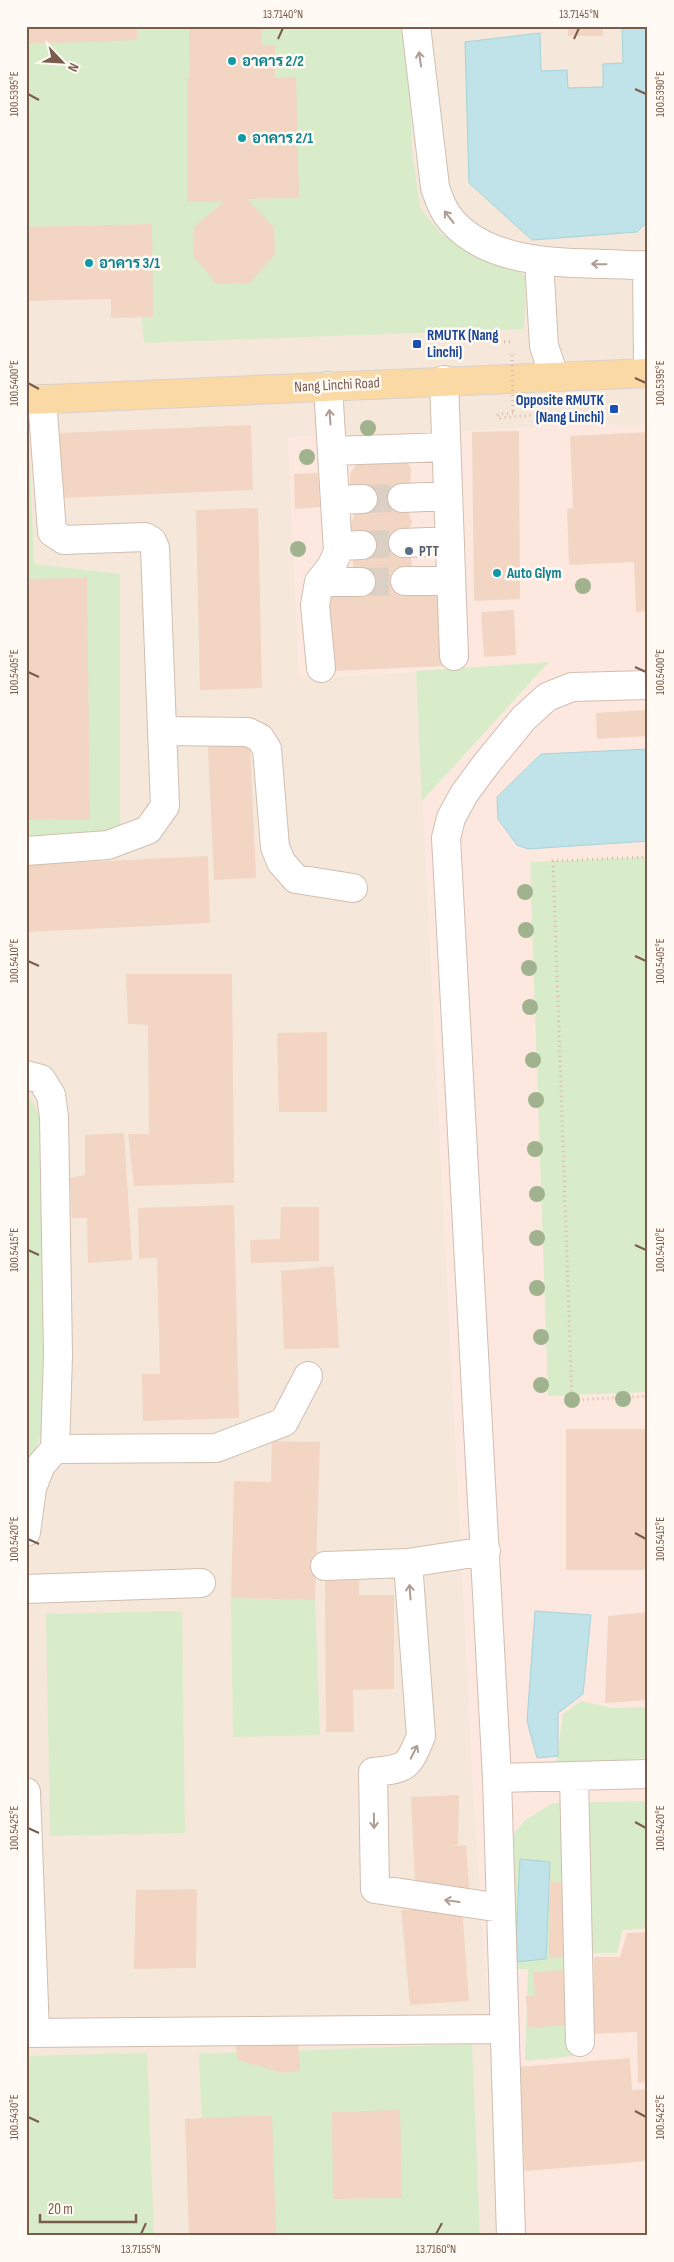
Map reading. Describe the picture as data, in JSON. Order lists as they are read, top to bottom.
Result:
{
  "streets": {
    "main road": ["Nang Linchi Road"]
  },
  "places": {
    "other": [
      "อาคาร 2/2",
      "อาคาร 2/1",
      "อาคาร 3/1",
      "PTT",
      "Auto Glym"
    ],
    "transit": ["RMUTK (Nang Linchi)", "Opposite RMUTK (Nang Linchi)"]
  },
  "scale_bar": "20 m",
  "north": "bottom right",
  "coordinates": [
    "13.7140°N",
    "13.7145°N",
    "100.5390°E",
    "100.5395°E",
    "100.5400°E",
    "100.5405°E",
    "100.5410°E",
    "100.5415°E",
    "100.5420°E",
    "100.5425°E",
    "100.5430°E",
    "13.7155°N",
    "13.7160°N"
  ]
}
